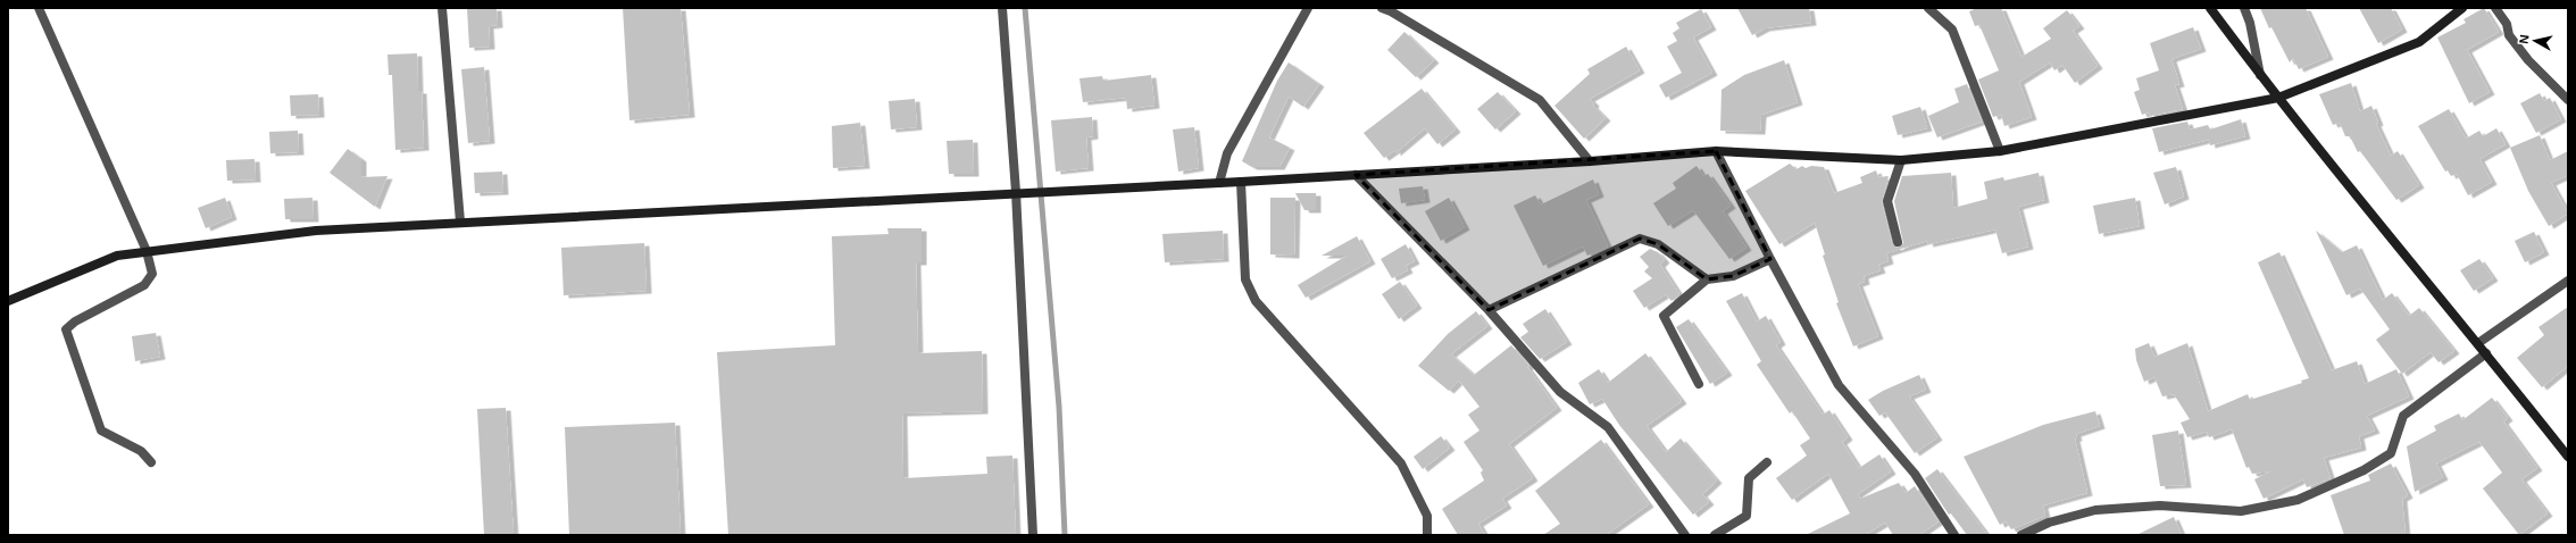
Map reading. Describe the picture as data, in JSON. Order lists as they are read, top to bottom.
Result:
{
  "north": "left"
}
